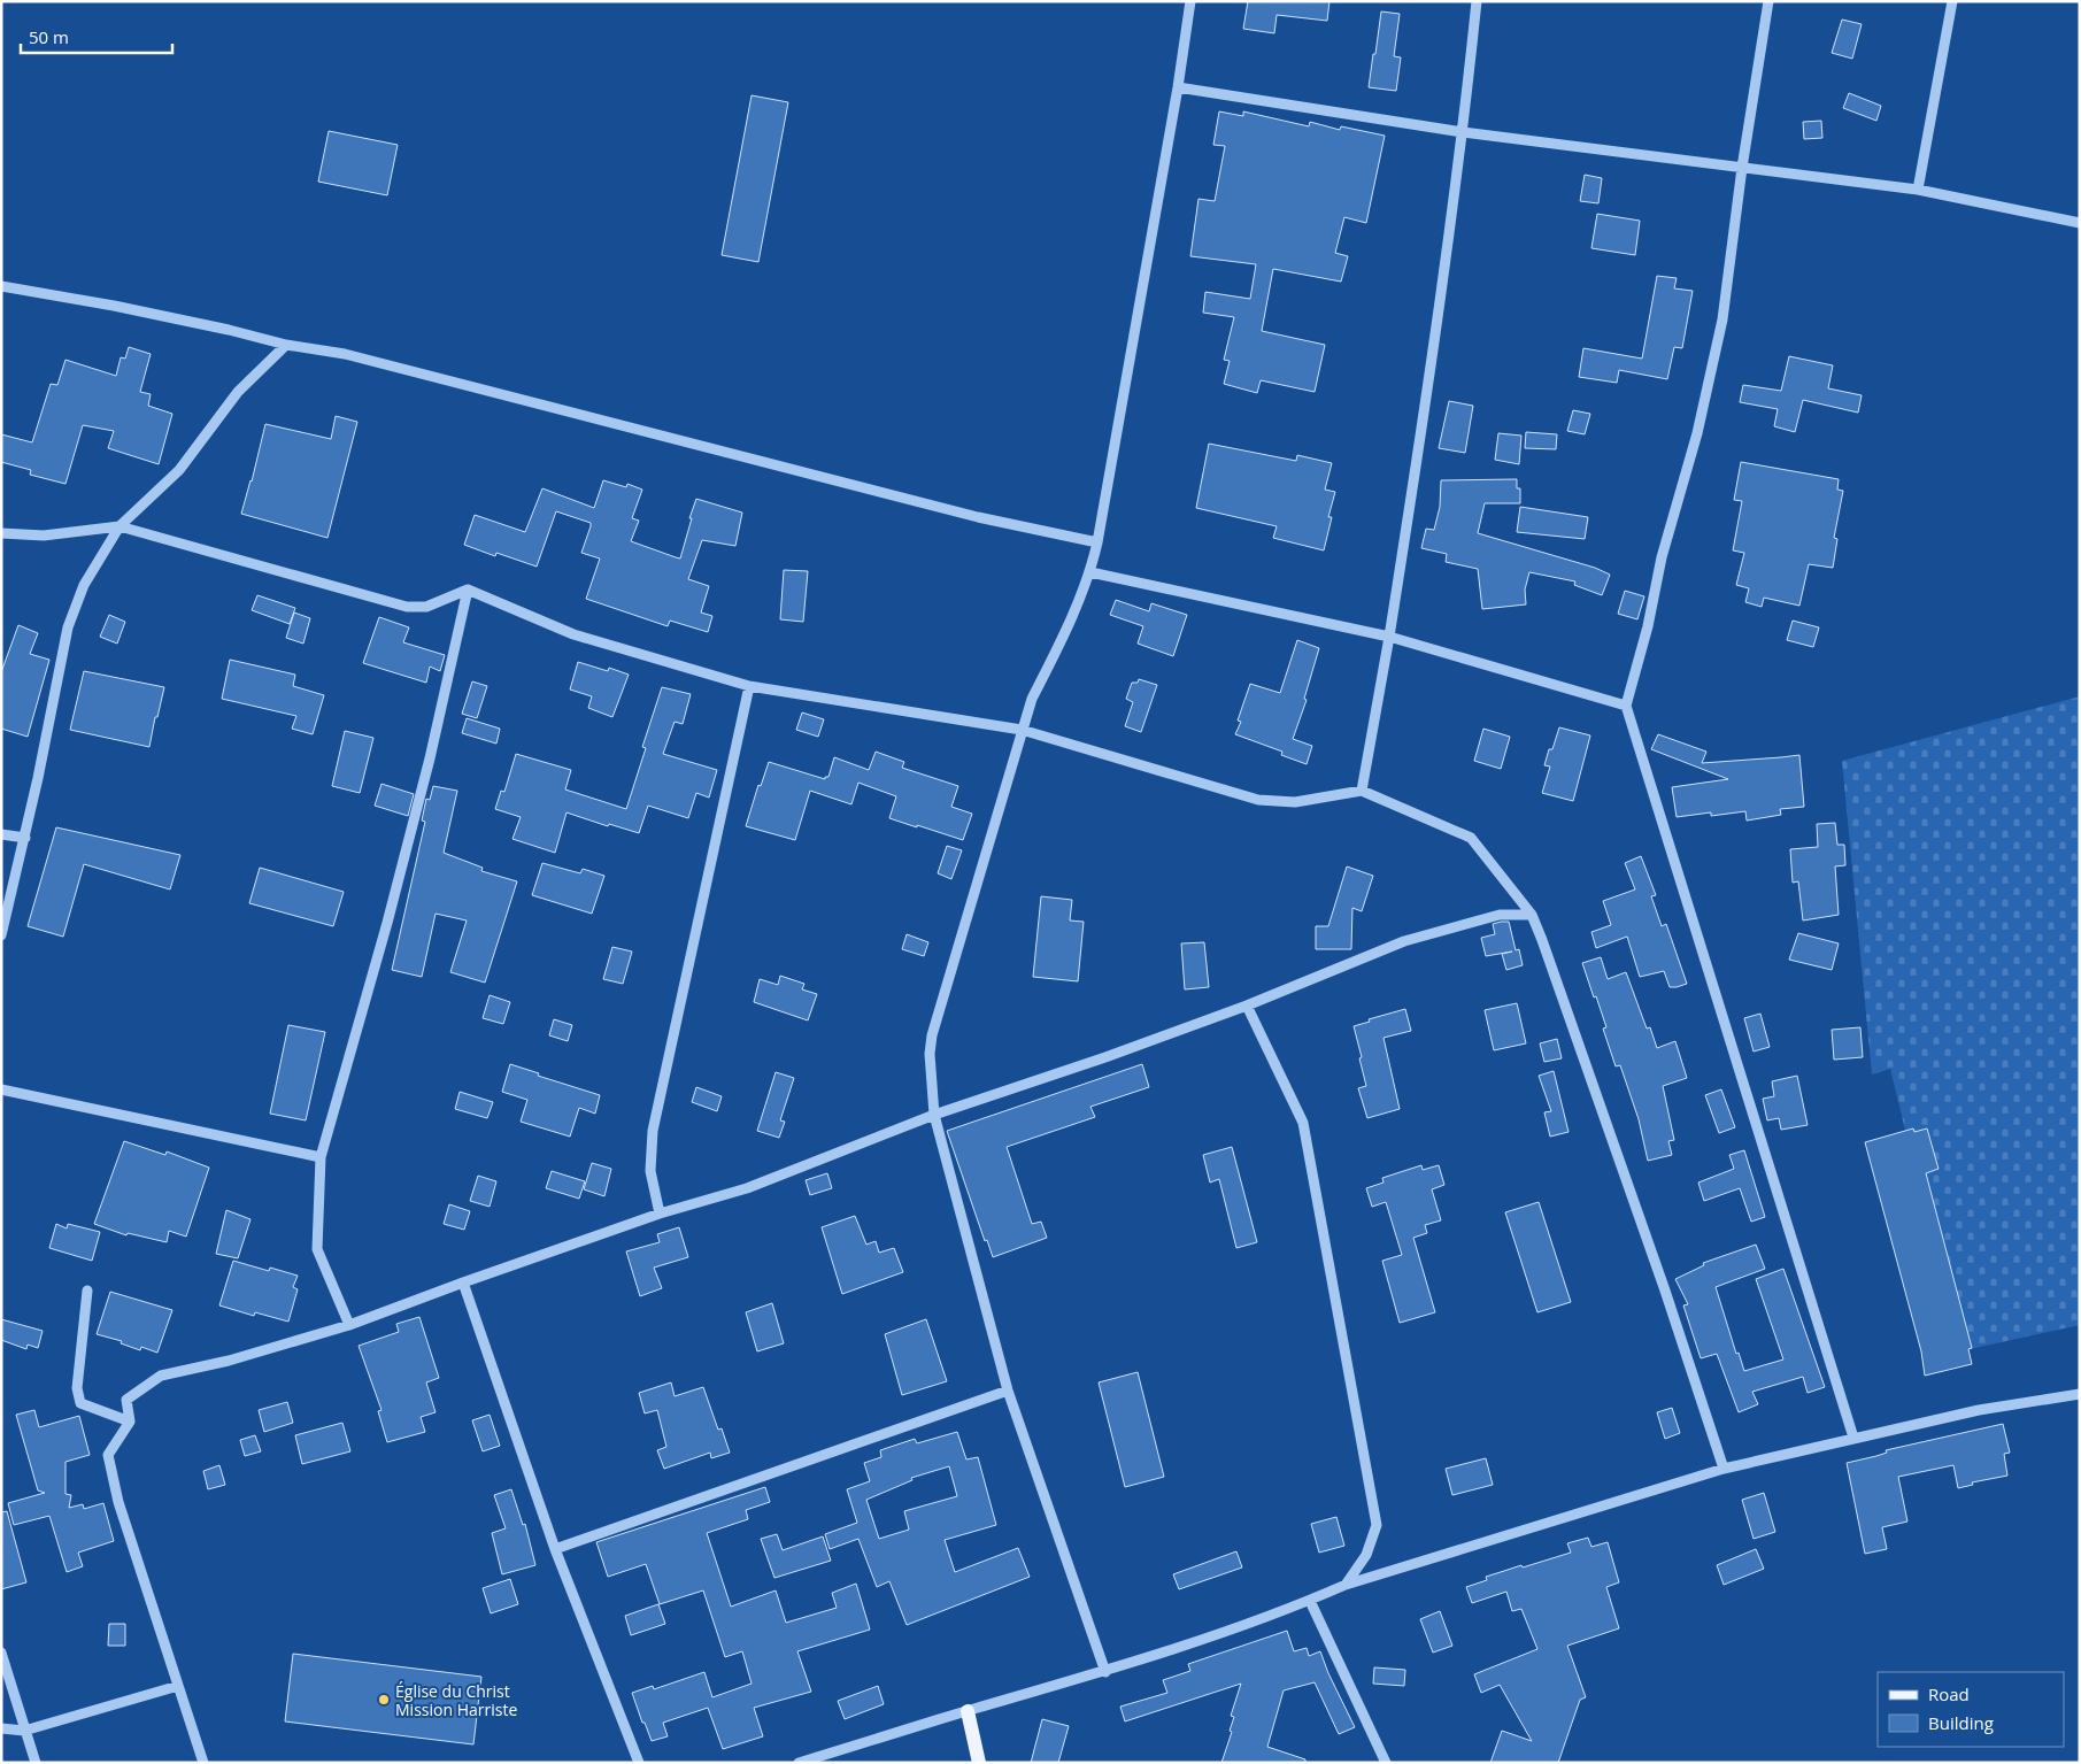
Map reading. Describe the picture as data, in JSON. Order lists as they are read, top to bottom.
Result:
{
  "places": ["Église du Christ Mission Harriste"],
  "legend": ["Road", "Building"],
  "scale_bar": "50 m"
}
